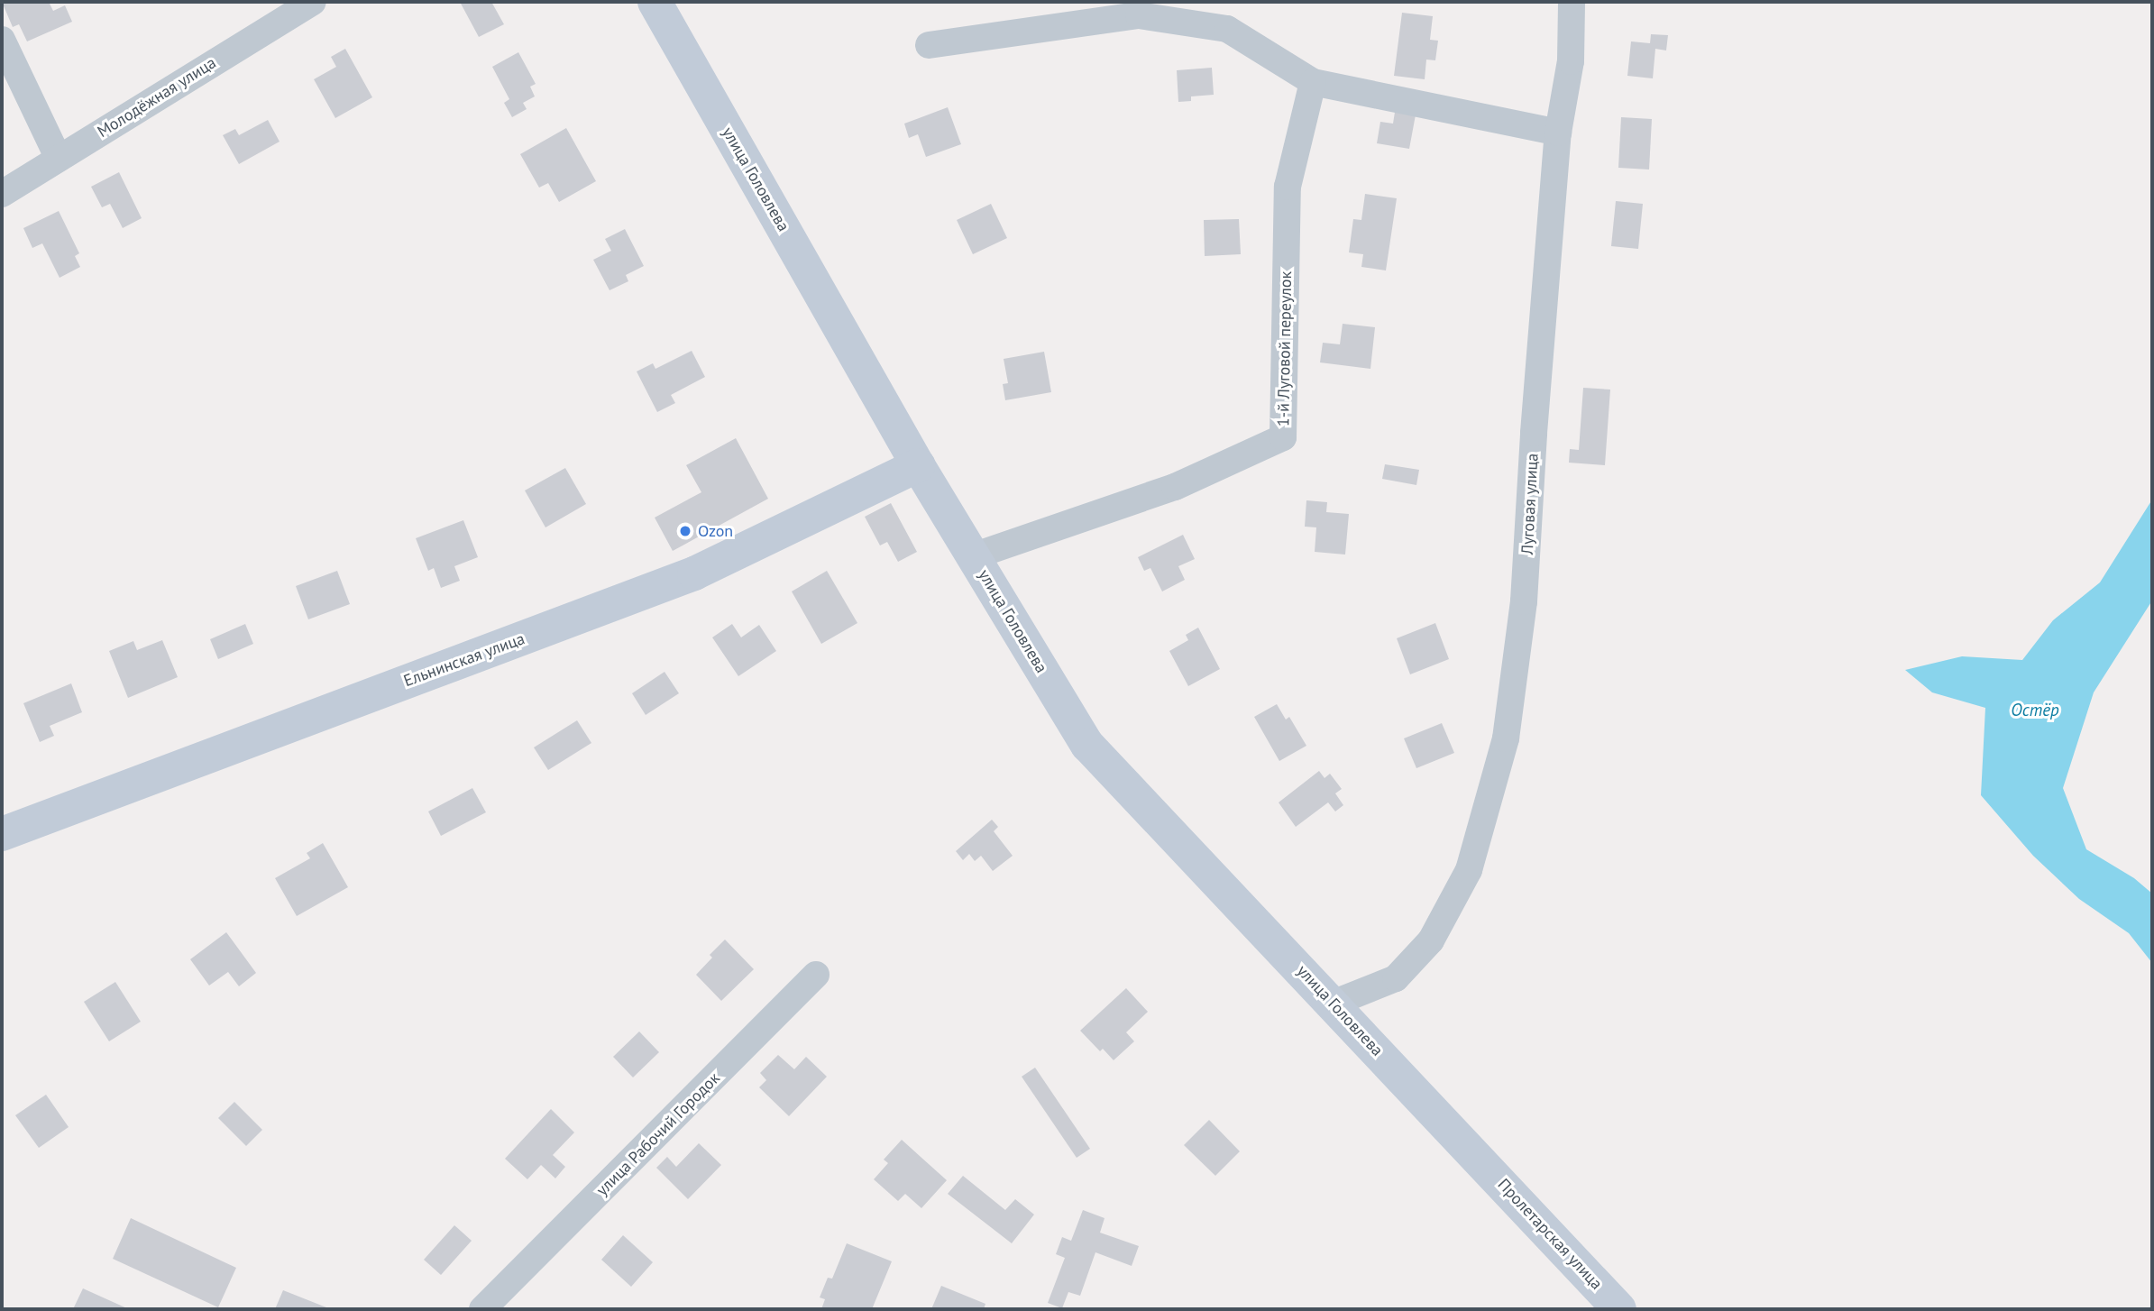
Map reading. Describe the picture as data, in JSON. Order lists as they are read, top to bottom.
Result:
{
  "streets": {
    "main road": ["улица Головлева", "Ельнинская улица", "Пролетарская улица"],
    "street": [
      "Молодёжная улица",
      "1-й Луговой переулок",
      "Луговая улица",
      "улица Рабочий Городок"
    ]
  },
  "crossings": [
    ["улица Головлева", "1-й Луговой переулок"],
    ["улица Головлева", "Луговая улица"],
    ["улица Головлева", "Ельнинская улица"],
    ["улица Головлева", "Пролетарская улица"]
  ],
  "water": ["Остёр"],
  "places": ["Ozon"]
}
